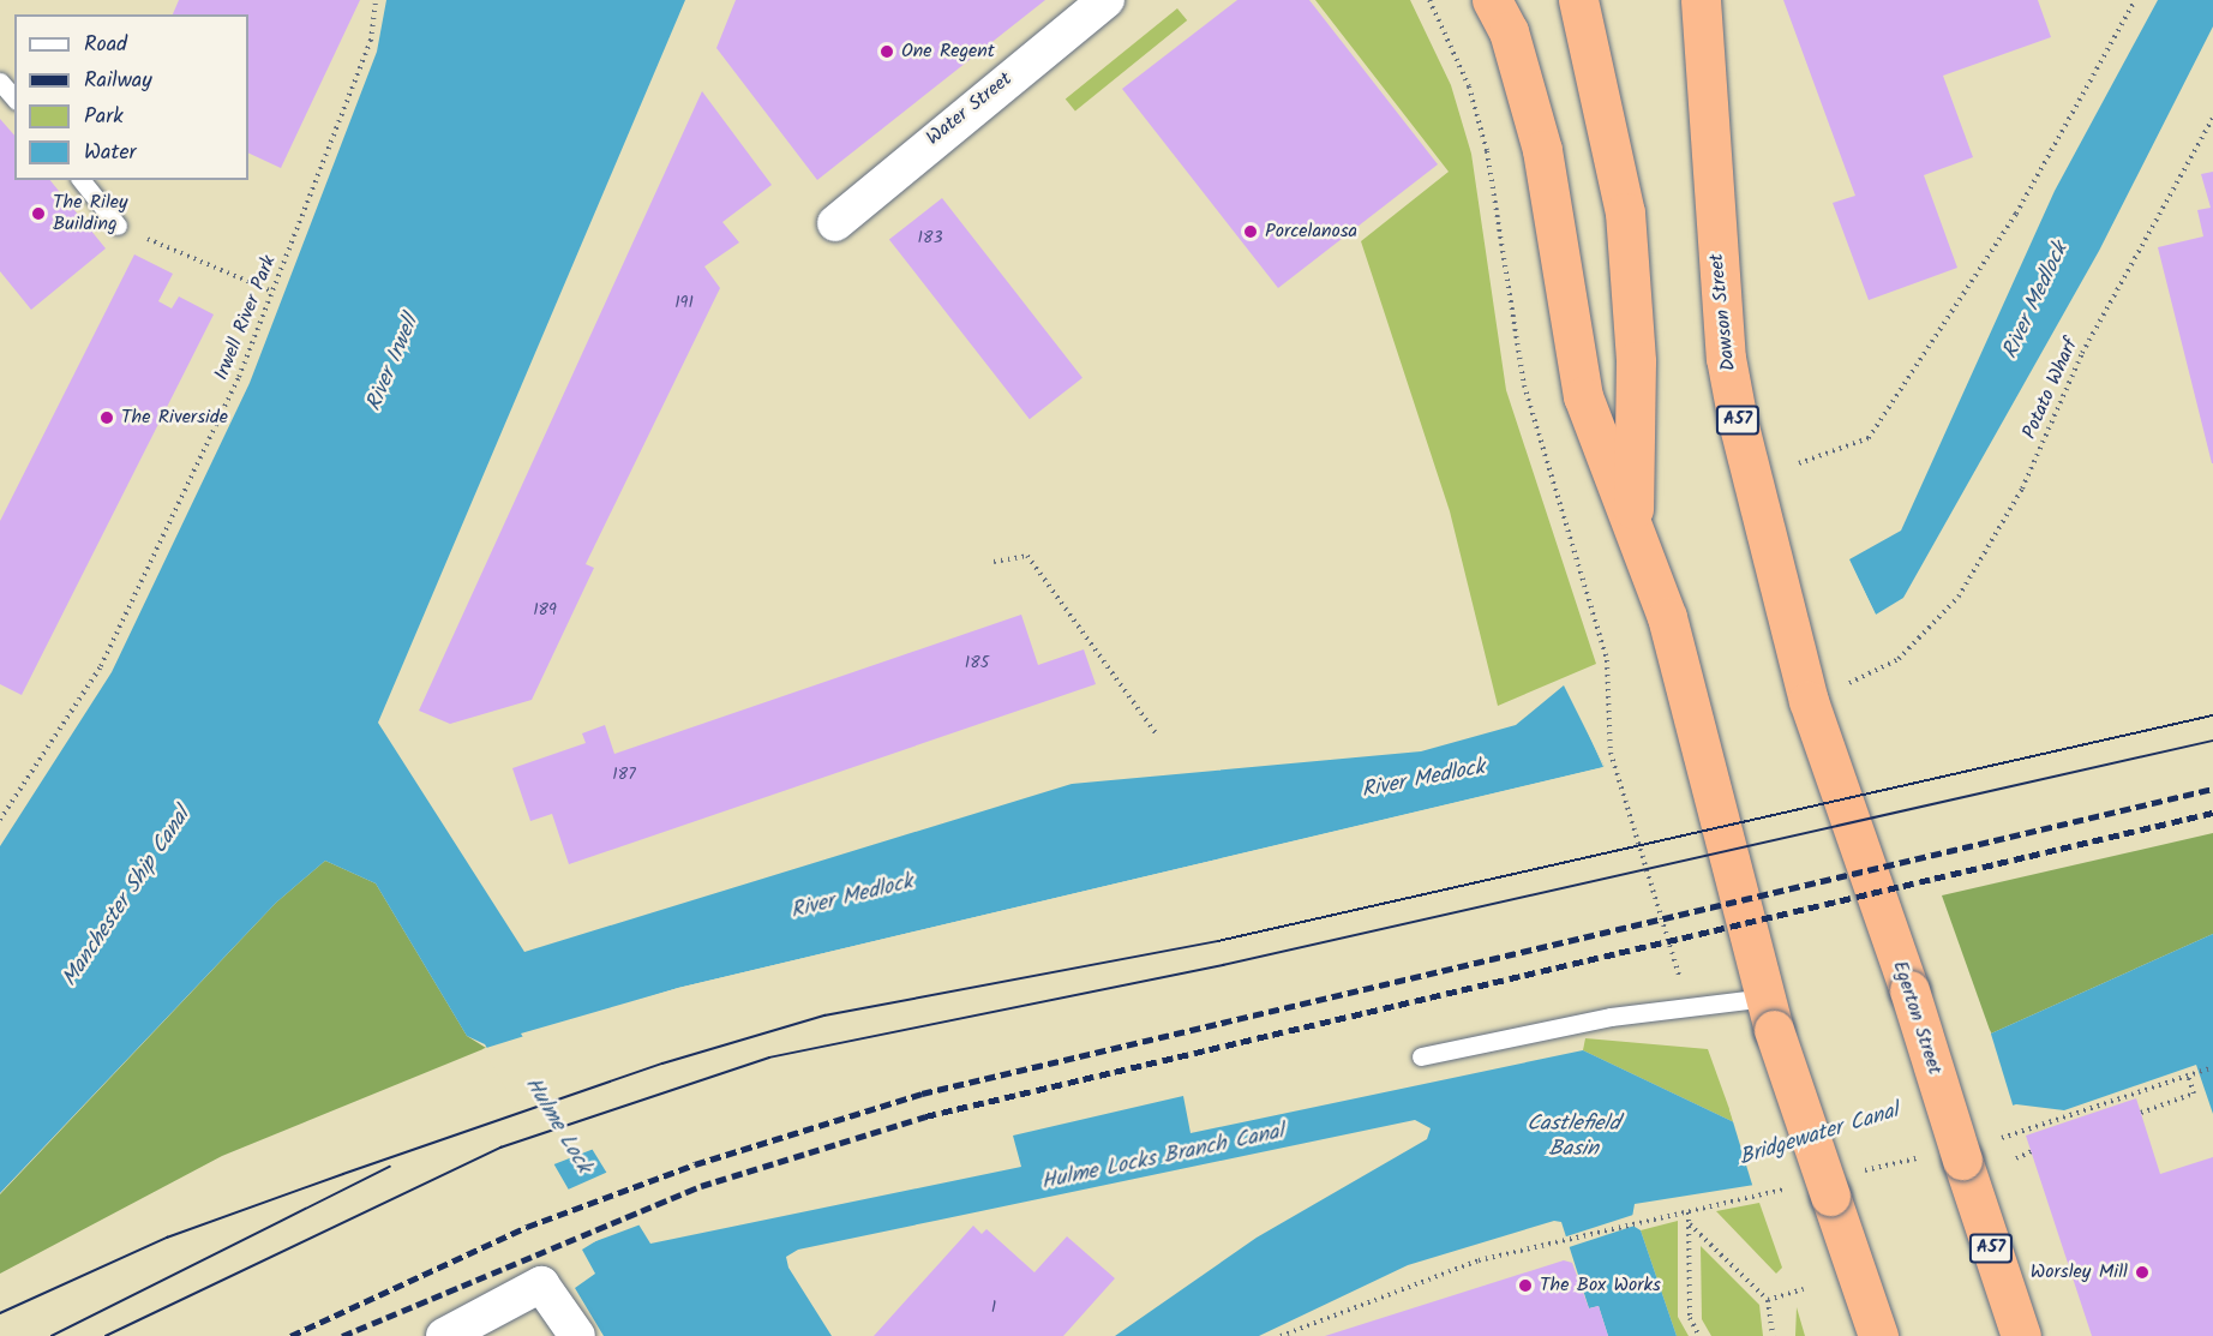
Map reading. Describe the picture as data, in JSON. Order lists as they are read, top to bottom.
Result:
{
  "streets": {
    "highway": ["Dawson Street", "A57", "Egerton Street"],
    "street": ["Water Street"],
    "path": ["Irwell River Park", "Potato Wharf"]
  },
  "crossings": [
    ["Dawson Street", "Potato Wharf"],
    ["Dawson Street", "Egerton Street"],
    ["Potato Wharf", "Egerton Street"]
  ],
  "water": [
    "River Medlock",
    "River Irwell",
    "Manchester Ship Canal",
    "Hulme Lock",
    "Castlefield Basin",
    "Bridgewater Canal",
    "Hulme Locks Branch Canal"
  ],
  "places": [
    "One Regent",
    "The Riley Building",
    "Porcelanosa",
    "The Riverside",
    "Worsley Mill",
    "The Box Works"
  ],
  "house_numbers": [
    "183",
    "191",
    "189",
    "185",
    "187",
    "1"
  ],
  "legend": [
    "Road",
    "Railway",
    "Park",
    "Water"
  ]
}
